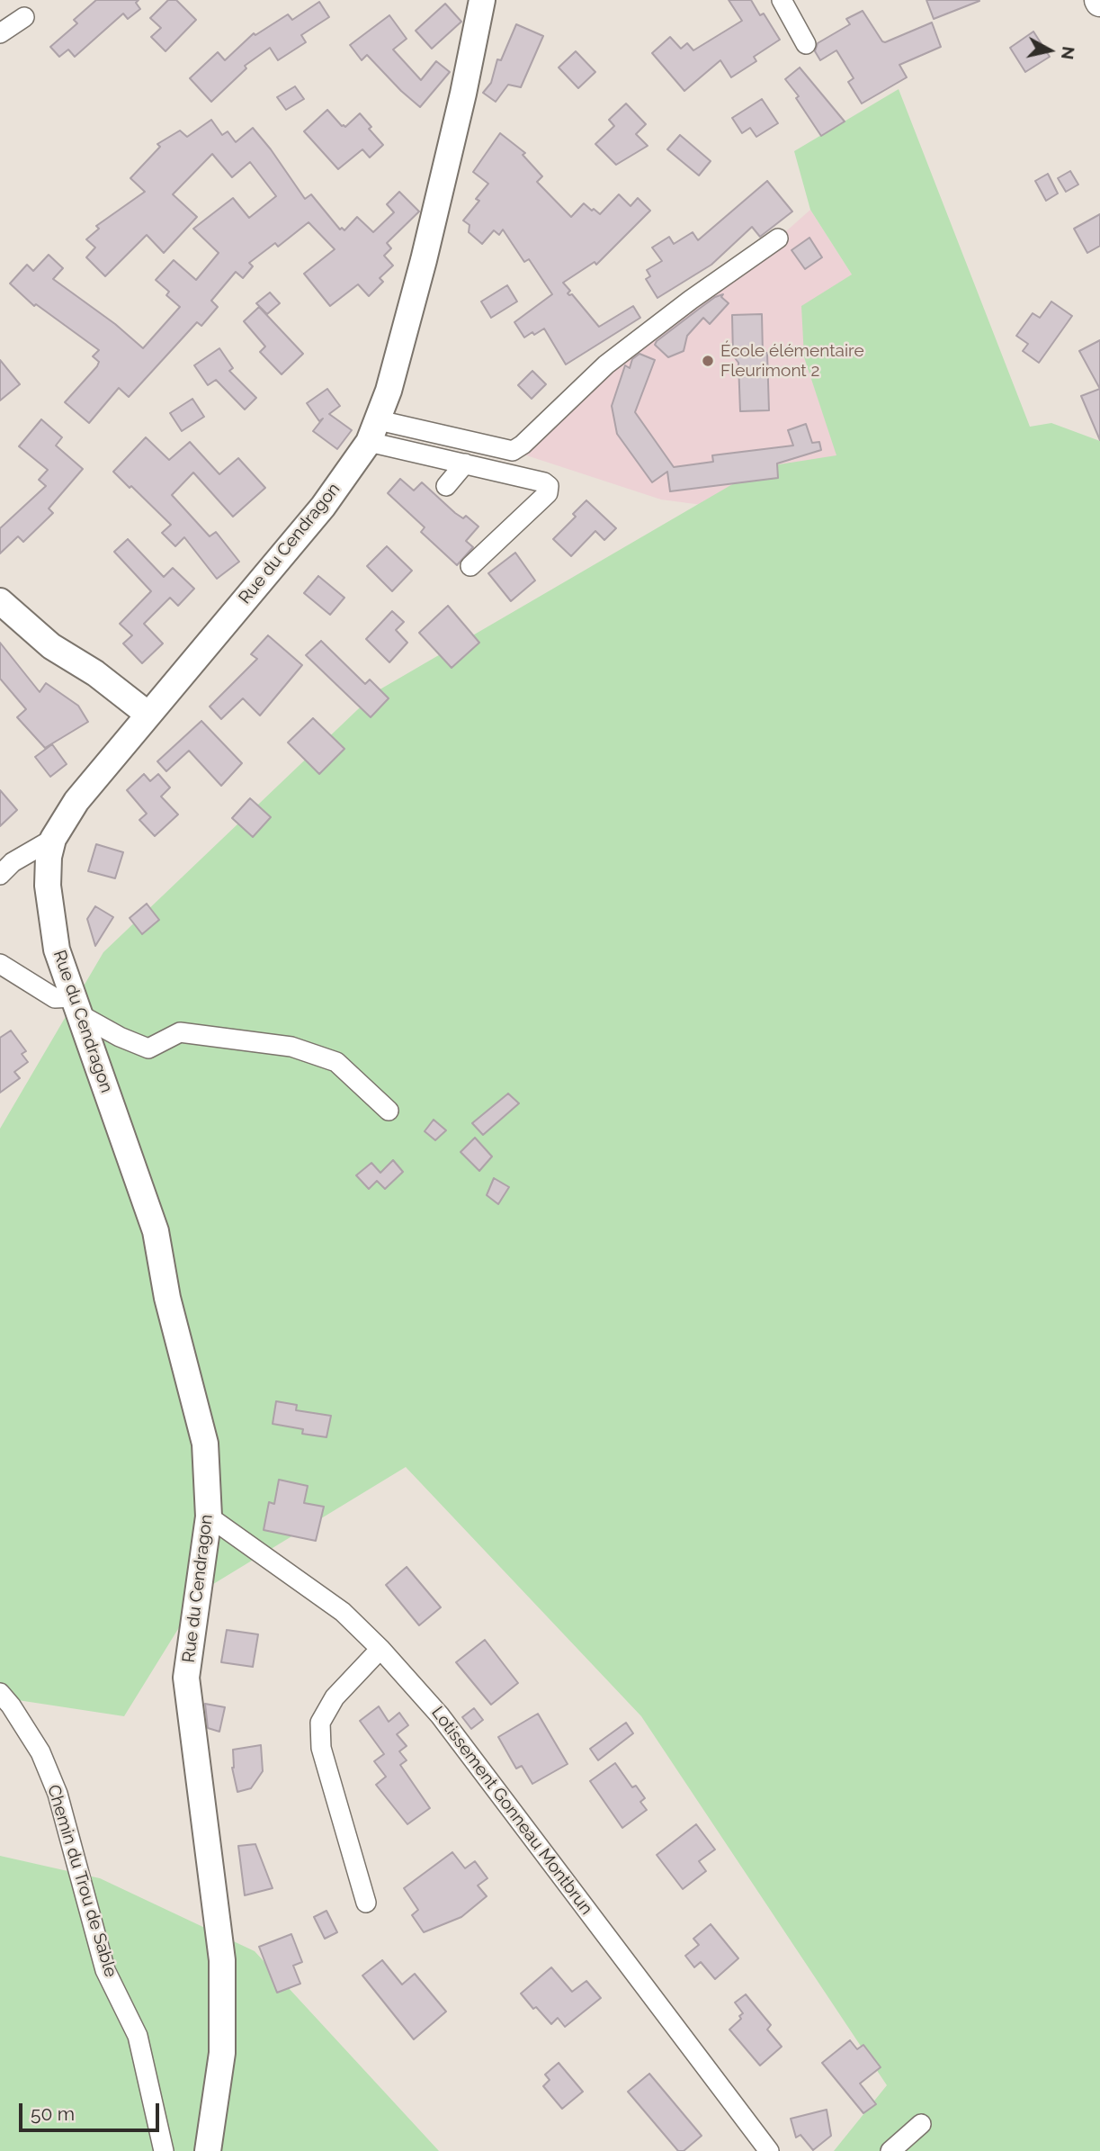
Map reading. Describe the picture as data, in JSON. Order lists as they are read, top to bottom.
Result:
{
  "streets": {
    "main road": ["Rue du Cendragon"],
    "street": ["Lotissement Gonneau Montbrun", "Chemin du Trou de Sable"]
  },
  "crossings": [
    ["Rue du Cendragon", "Lotissement Gonneau Montbrun"]
  ],
  "places": ["École élémentaire Fleurimont 2"],
  "scale_bar": "50 m",
  "north": "right"
}
